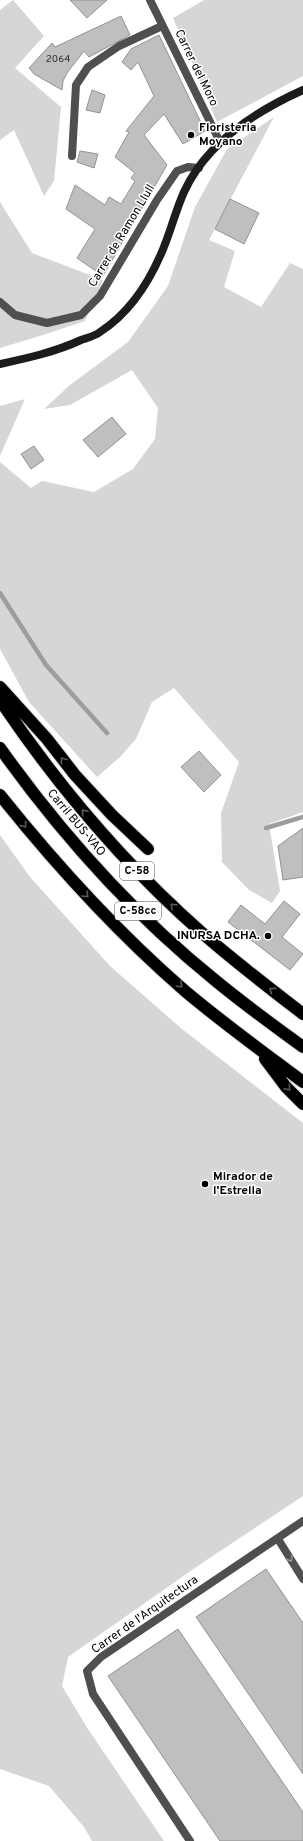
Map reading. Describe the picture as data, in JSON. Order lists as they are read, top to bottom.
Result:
{
  "streets": {
    "highway": ["Carril BUS-VAO", "C-58", "C-58cc"],
    "street": ["Carrer del Moro", "Carrer de Ramon Llull", "Carrer de l'Arquitectura"]
  },
  "places": ["Floristeria Moyano", "INURSA DCHA.", "Mirador de l'Estrella"],
  "house_numbers": ["2064"]
}
